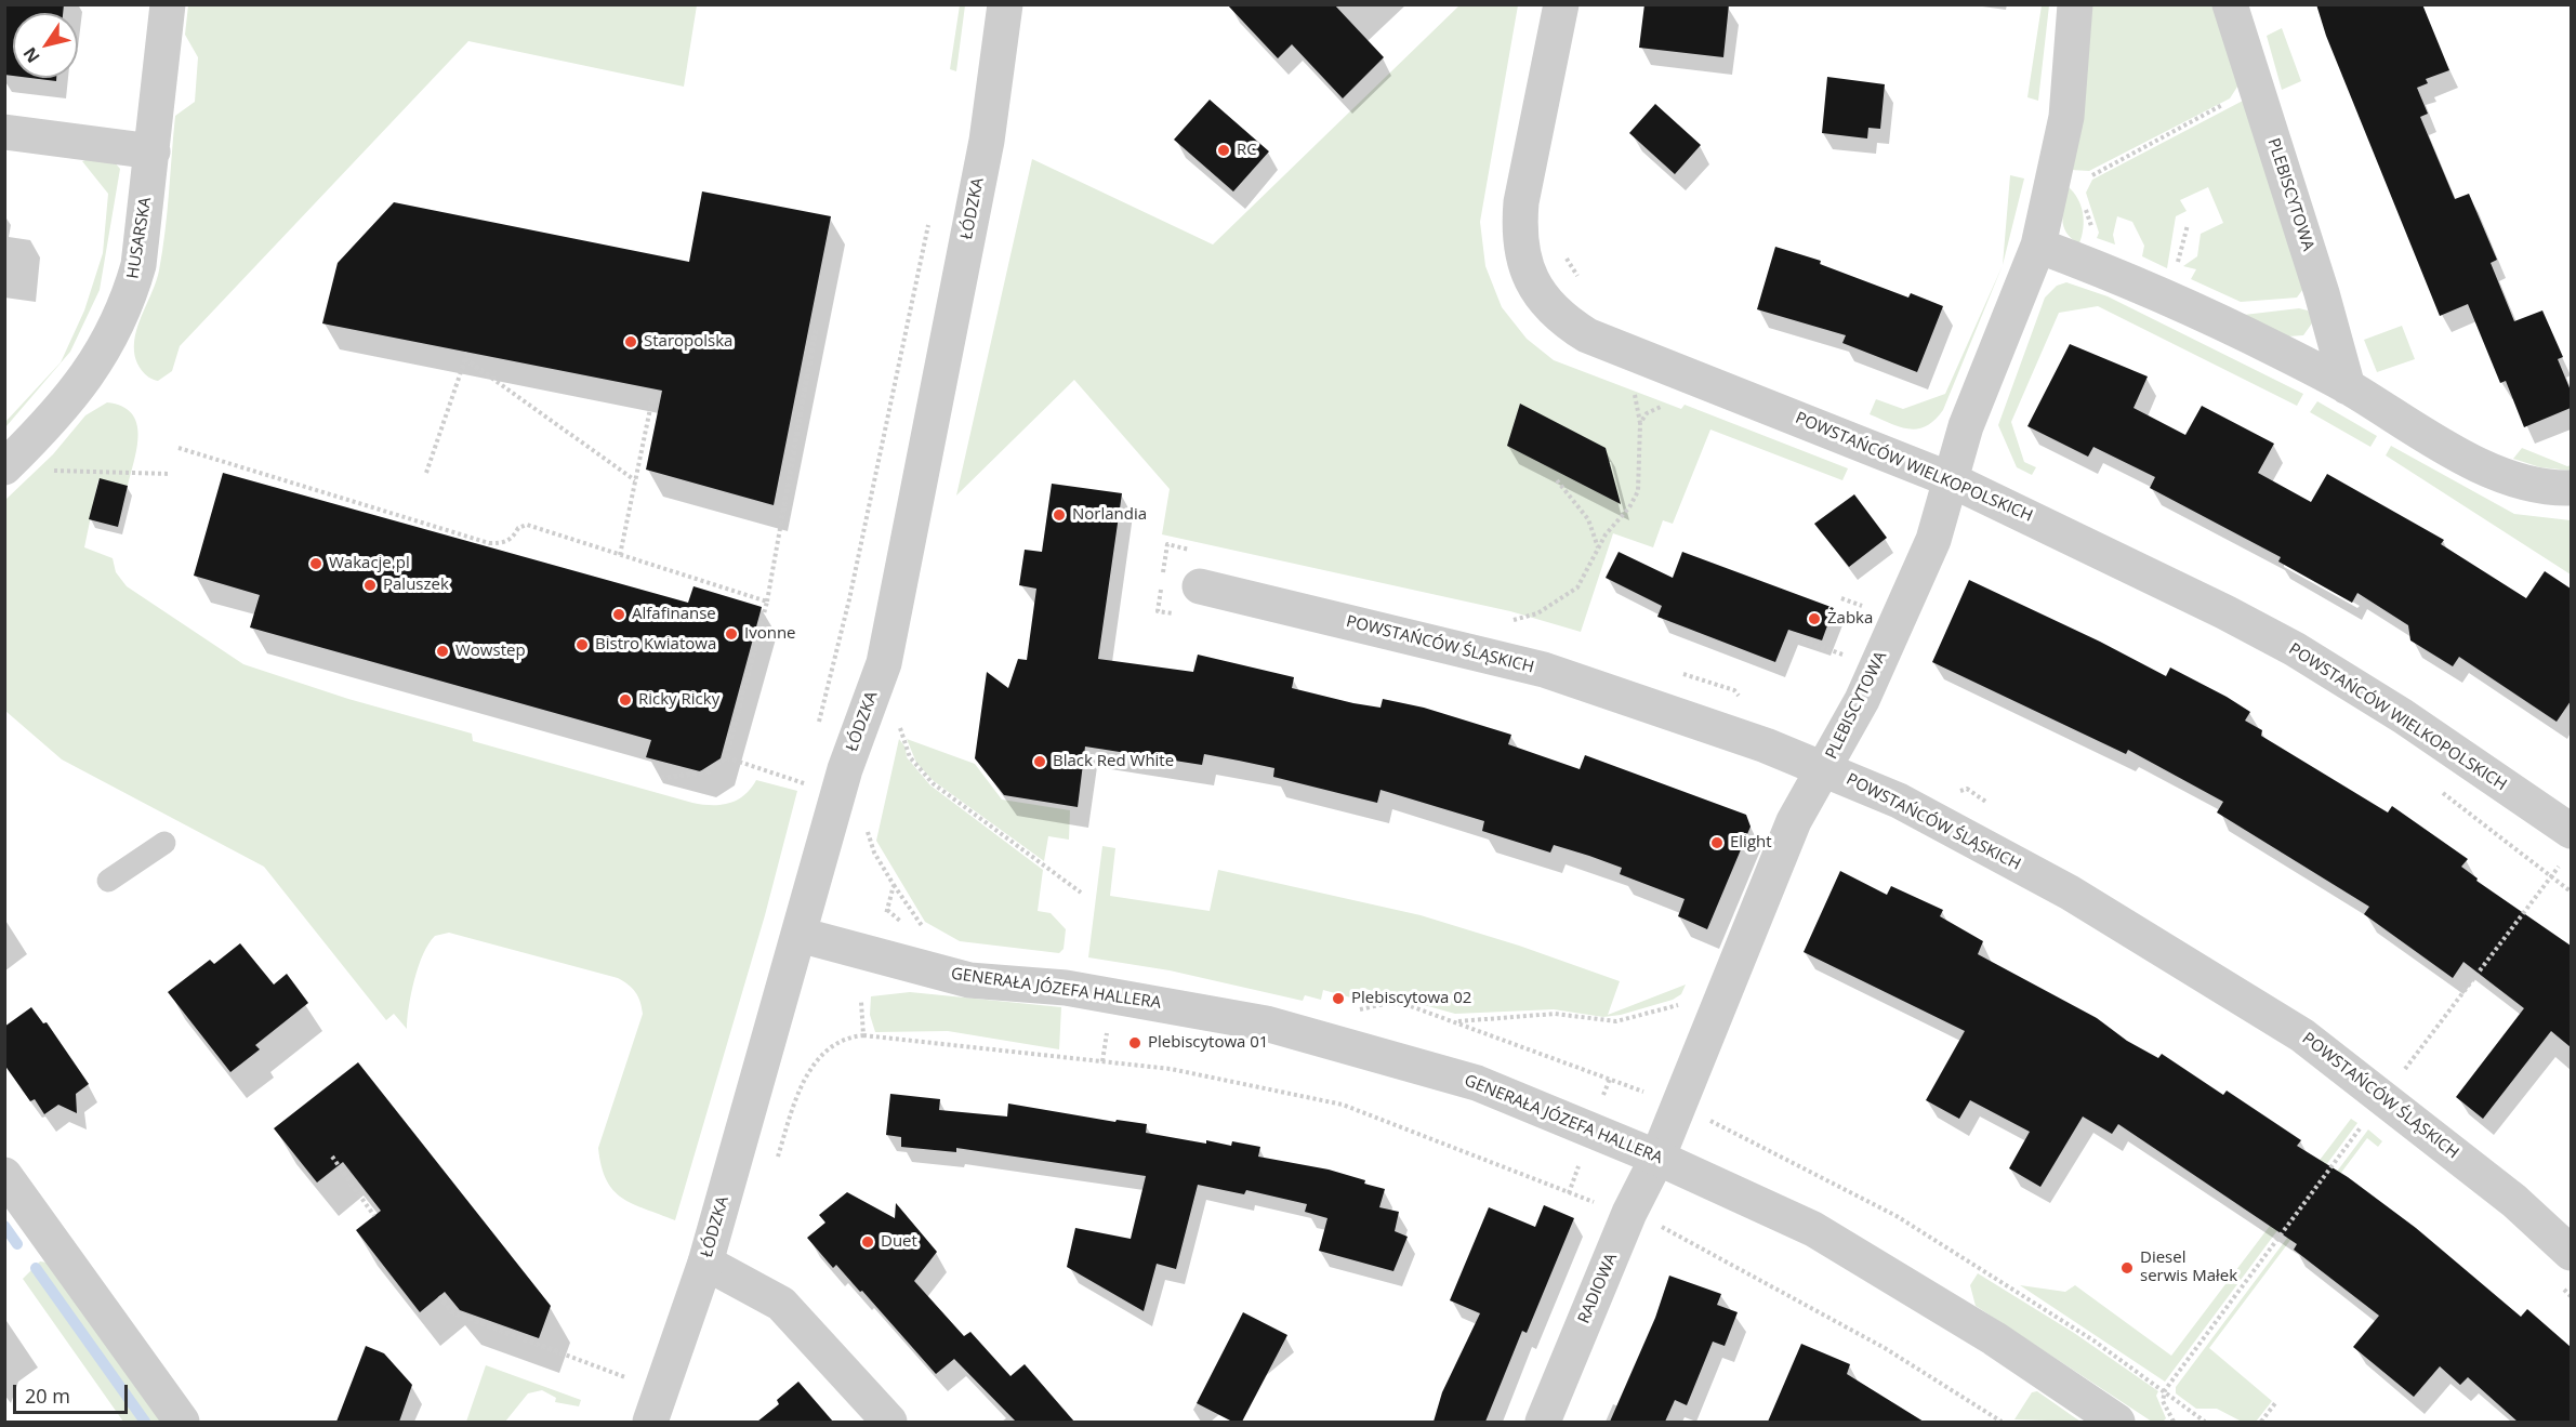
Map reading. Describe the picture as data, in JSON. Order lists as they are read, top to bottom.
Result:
{
  "streets": {
    "street": [
      "PLEBISCYTOWA",
      "ŁÓDZKA",
      "HUSARSKA",
      "POWSTAŃCÓW WIELKOPOLSKICH",
      "POWSTAŃCÓW ŚLĄSKICH",
      "GENERAŁA JÓZEFA HALLERA",
      "RADIOWA"
    ]
  },
  "crossings": [
    ["PLEBISCYTOWA", "POWSTAŃCÓW WIELKOPOLSKICH"],
    ["PLEBISCYTOWA", "POWSTAŃCÓW ŚLĄSKICH"],
    ["PLEBISCYTOWA", "GENERAŁA JÓZEFA HALLERA"],
    ["PLEBISCYTOWA", "RADIOWA"],
    ["ŁÓDZKA", "GENERAŁA JÓZEFA HALLERA"],
    ["GENERAŁA JÓZEFA HALLERA", "RADIOWA"]
  ],
  "places": [
    "RC",
    "Staropolska",
    "Norlandia",
    "Wakacje.pl",
    "Paluszek",
    "Alfafinanse",
    "Żabka",
    "Ivonne",
    "Bistro Kwiatowa",
    "Wowstep",
    "Ricky Ricky",
    "Black Red White",
    "Elight",
    "Plebiscytowa 02",
    "Plebiscytowa 01",
    "Duet",
    "Diesel serwis Małek"
  ],
  "scale_bar": "20 m",
  "north": "bottom left"
}
